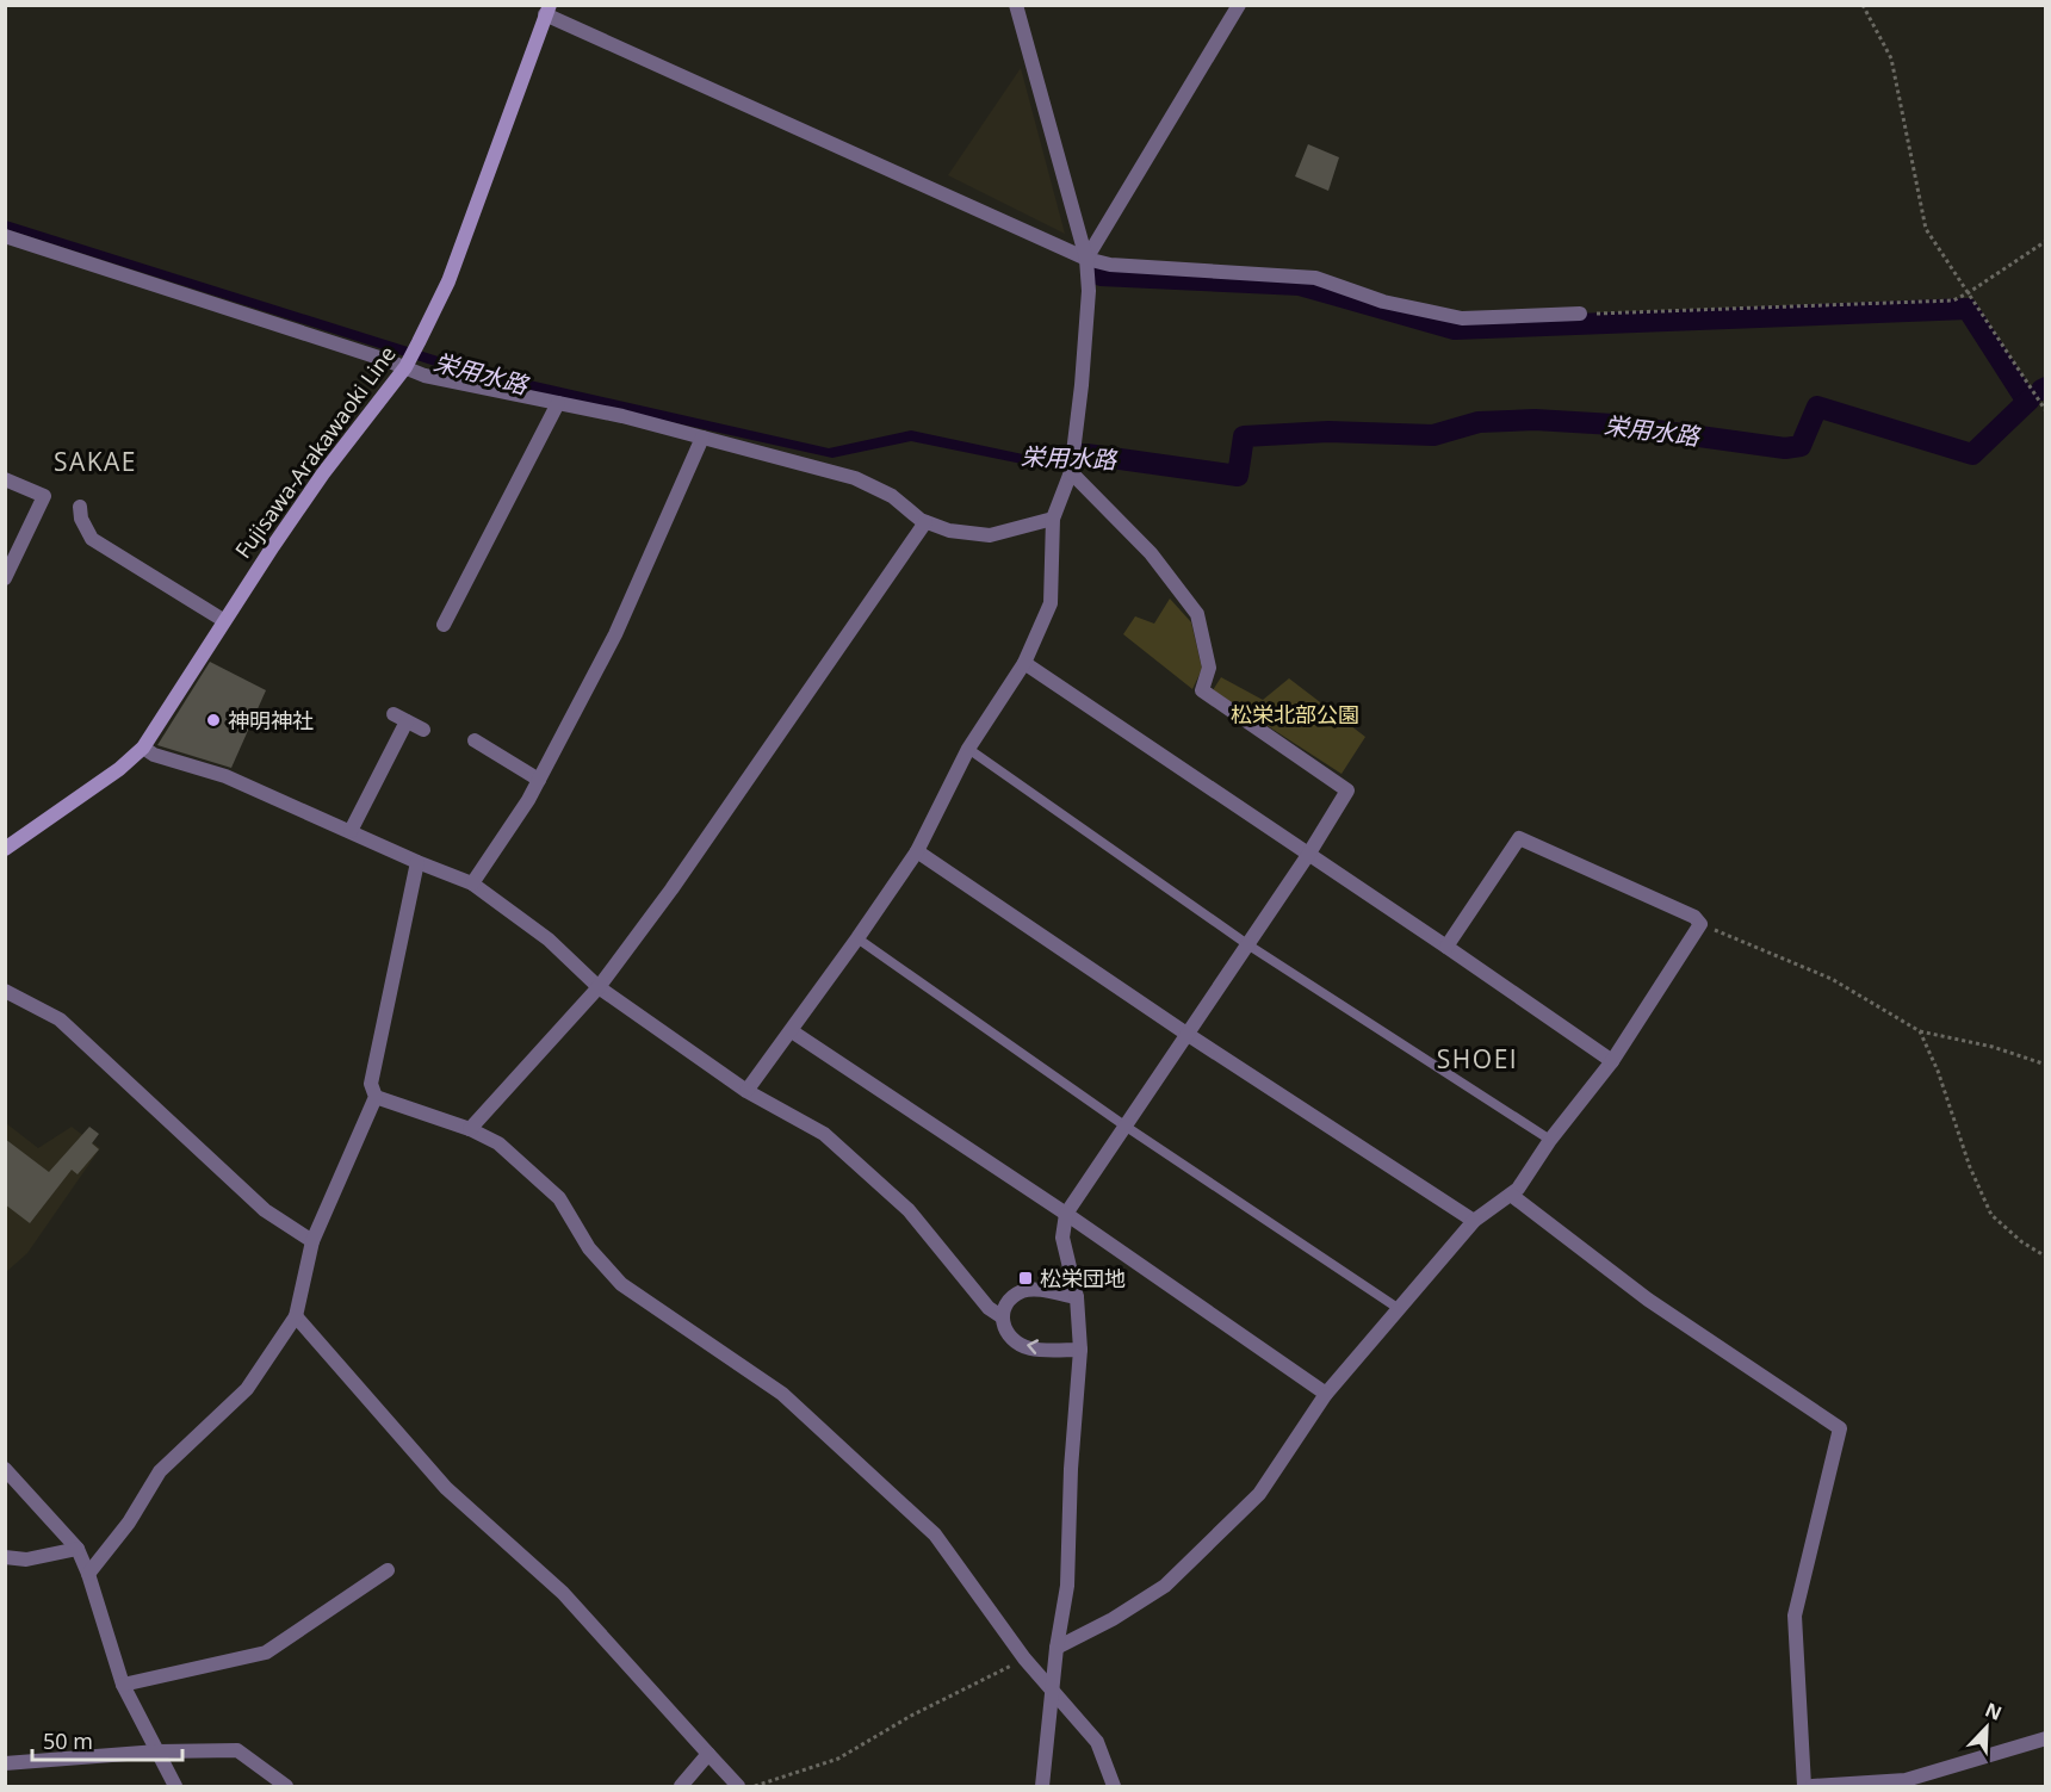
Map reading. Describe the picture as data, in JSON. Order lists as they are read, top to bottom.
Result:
{
  "streets": {
    "main road": ["Fujisawa-Arakawaoki Line"]
  },
  "districts": ["SAKAE", "SHOEI"],
  "water": ["栄用水路"],
  "parks": ["松栄北部公園"],
  "places": {
    "other": ["神明神社"],
    "transit": ["松栄団地"]
  },
  "scale_bar": "50 m",
  "north": "top right"
}
